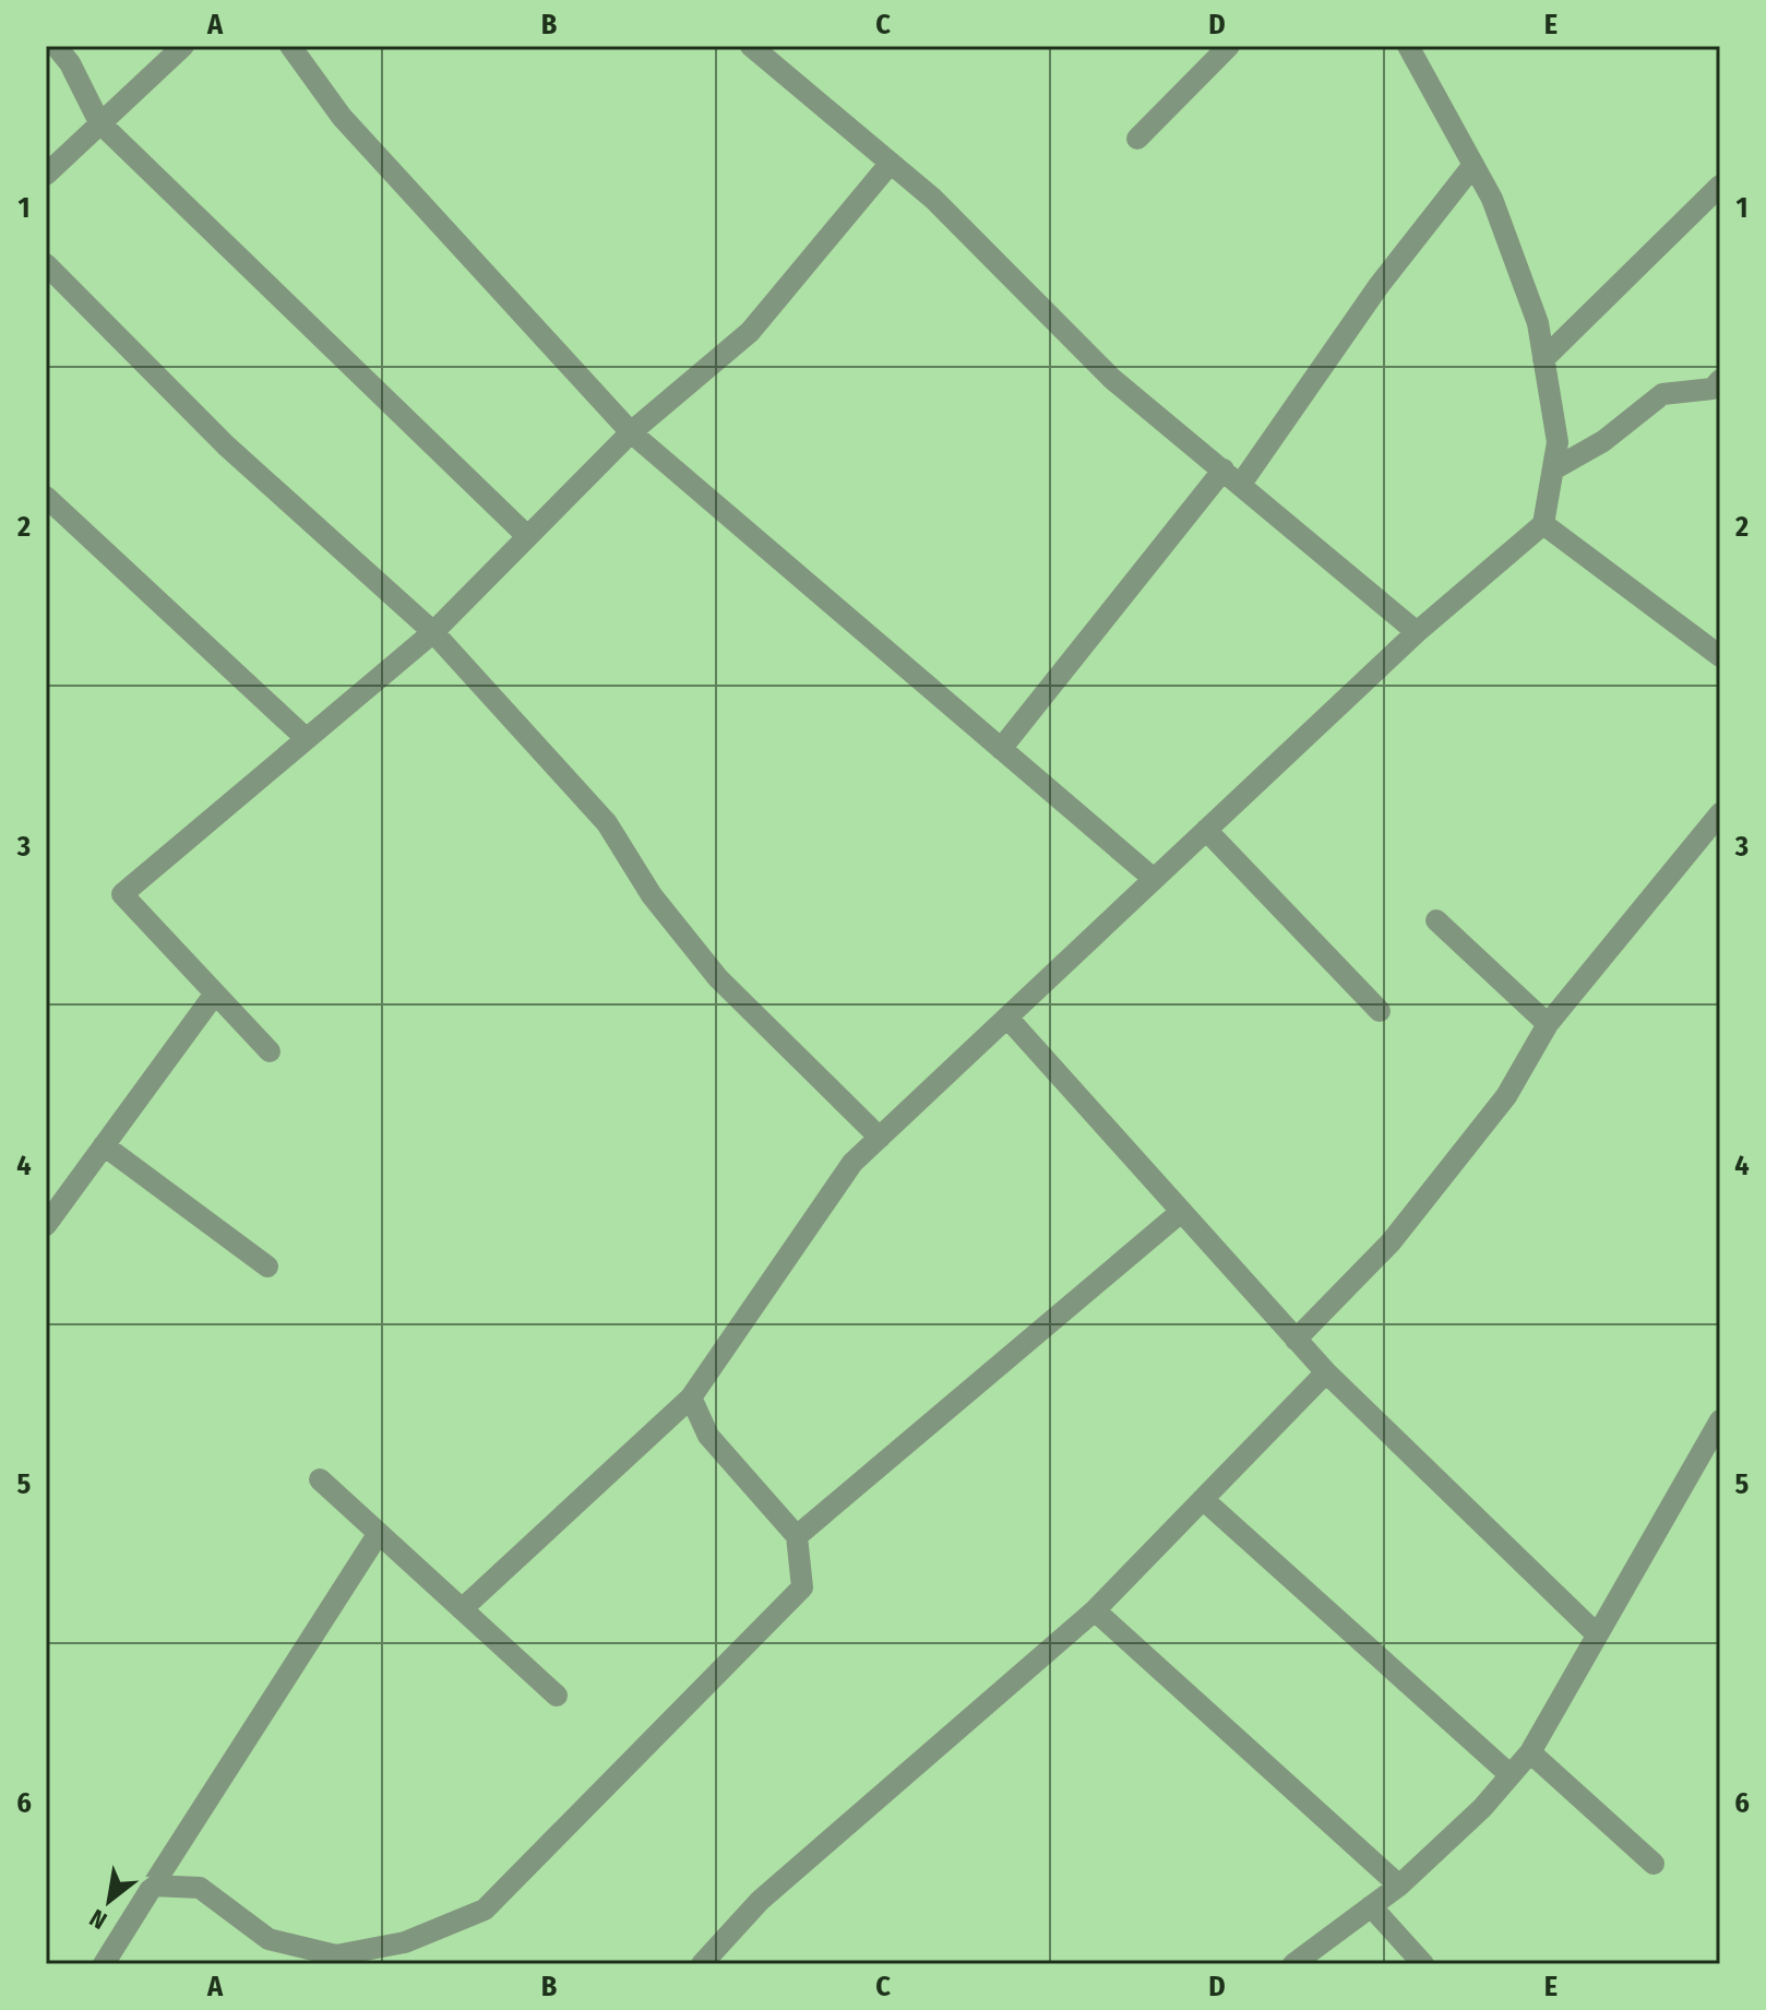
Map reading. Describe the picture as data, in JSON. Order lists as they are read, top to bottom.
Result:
{
  "north": "bottom left",
  "grid": {
    "columns": [
      "A",
      "B",
      "C",
      "D",
      "E"
    ],
    "rows": [
      "1",
      "2",
      "3",
      "4",
      "5",
      "6"
    ]
  }
}
